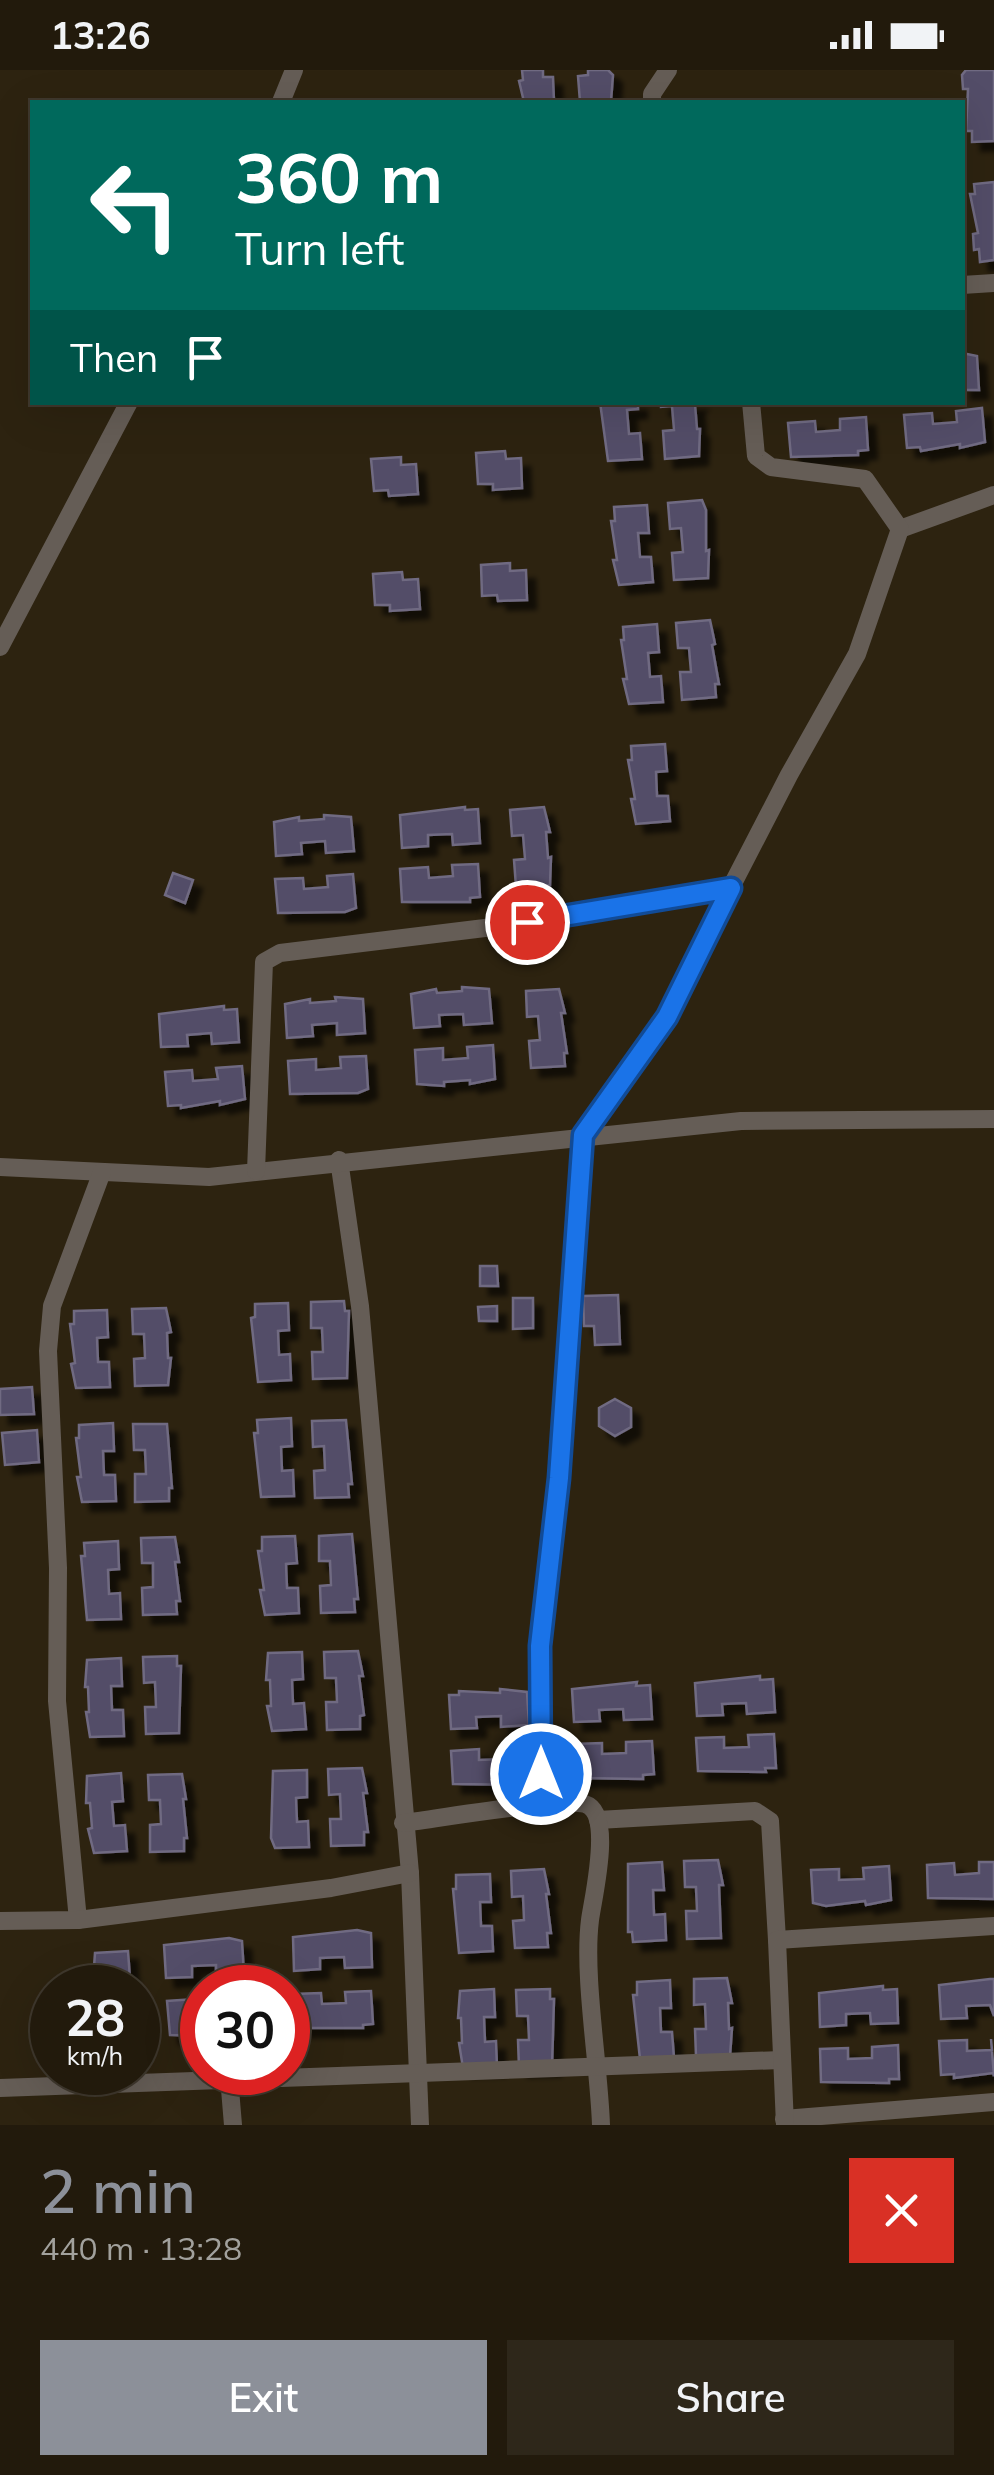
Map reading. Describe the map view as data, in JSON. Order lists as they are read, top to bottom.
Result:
{
  "page": {
    "status": "13:26",
    "turn": ["360 m", "Turn left"],
    "then": "Then",
    "speed": "28 km/h",
    "limit": "30",
    "heading": ["2 min", "440 m · 13:28"],
    "buttons": ["Exit", "Share"]
  }
}
